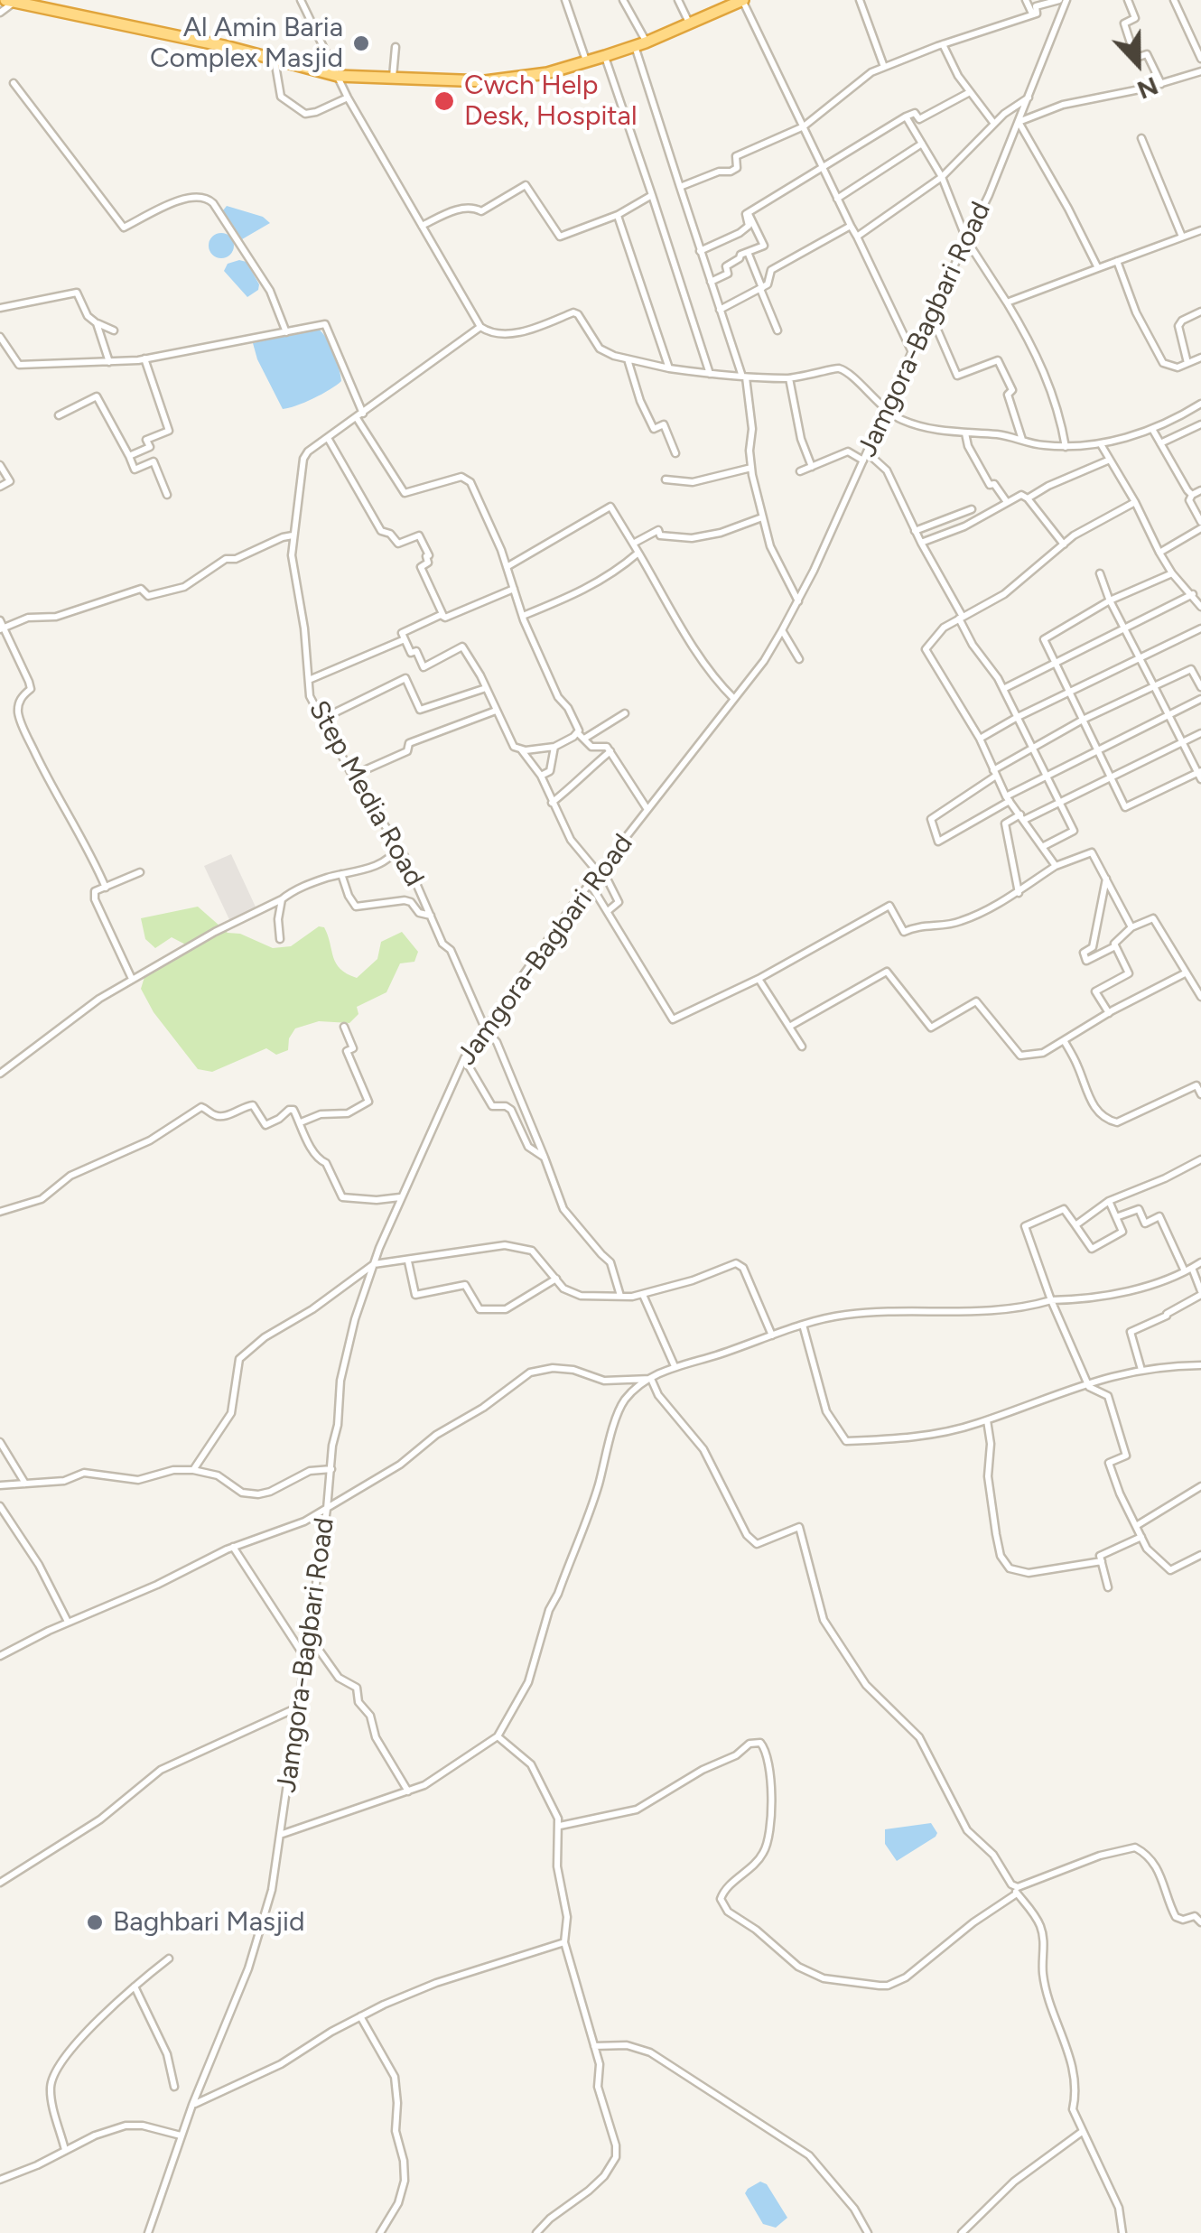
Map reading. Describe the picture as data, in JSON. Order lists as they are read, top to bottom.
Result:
{
  "streets": {
    "street": ["Jamgora-Bagbari Road", "Step Media Road"]
  },
  "crossings": [
    ["Jamgora-Bagbari Road", "Step Media Road"]
  ],
  "places": ["Al Amin Baria Complex Masjid", "Cwch Help Desk, Hospital", "Baghbari Masjid"],
  "north": "bottom"
}
